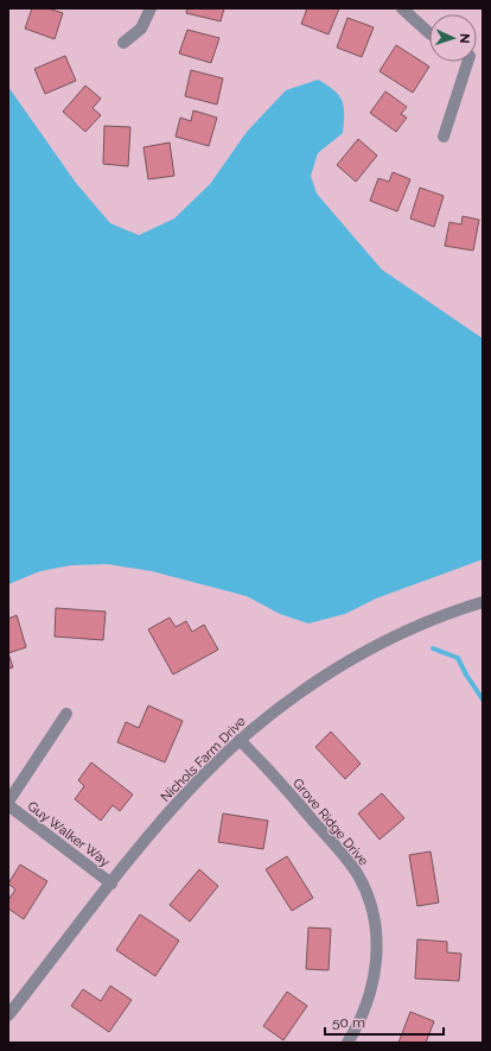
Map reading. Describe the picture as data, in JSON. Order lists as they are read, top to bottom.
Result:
{
  "streets": {
    "street": ["Nichols Farm Drive", "Grove Ridge Drive", "Guy Walker Way"]
  },
  "crossings": [
    ["Nichols Farm Drive", "Grove Ridge Drive"],
    ["Nichols Farm Drive", "Guy Walker Way"]
  ],
  "scale_bar": "50 m",
  "north": "right"
}
